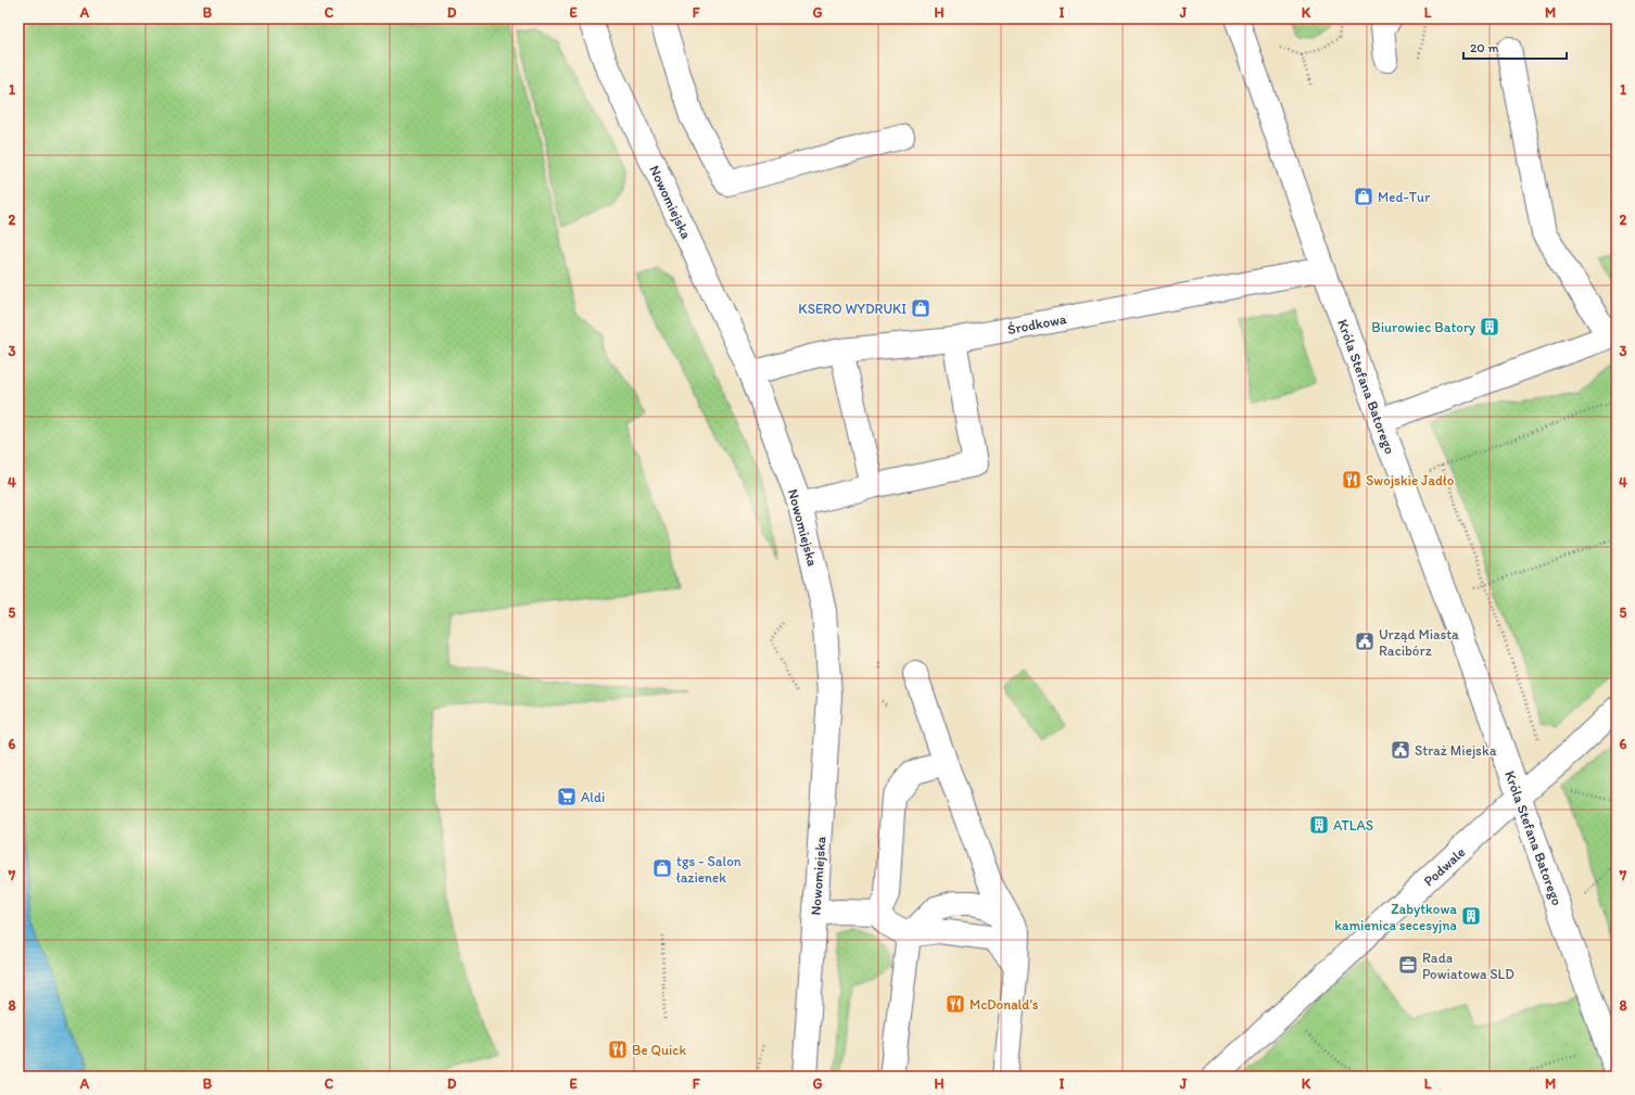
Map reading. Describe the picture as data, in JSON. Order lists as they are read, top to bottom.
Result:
{
  "streets": {
    "street": [
      "Nowomiejska",
      "Środkowa",
      "Króla Stefana Batorego",
      "Podwale"
    ]
  },
  "crossings": [
    ["Nowomiejska", "Środkowa"],
    ["Środkowa", "Króla Stefana Batorego"],
    ["Króla Stefana Batorego", "Podwale"]
  ],
  "places": {
    "shop": ["Med-Tur", "KSERO WYDRUKI", "tgs - Salon łazienek"],
    "building": ["Biurowiec Batory", "ATLAS", "Zabytkowa kamienica secesyjna"],
    "restaurant": ["Swojskie Jadło", "McDonald's", "Be Quick"],
    "public building": ["Urząd Miasta Racibórz", "Straż Miejska"],
    "supermarket": ["Aldi"],
    "office": ["Rada Powiatowa SLD"]
  },
  "scale_bar": "20 m",
  "grid": {
    "columns": [
      "A",
      "B",
      "C",
      "D",
      "E",
      "F",
      "G",
      "H",
      "I",
      "J",
      "K",
      "L",
      "M"
    ],
    "rows": [
      "1",
      "2",
      "3",
      "4",
      "5",
      "6",
      "7",
      "8"
    ]
  }
}
